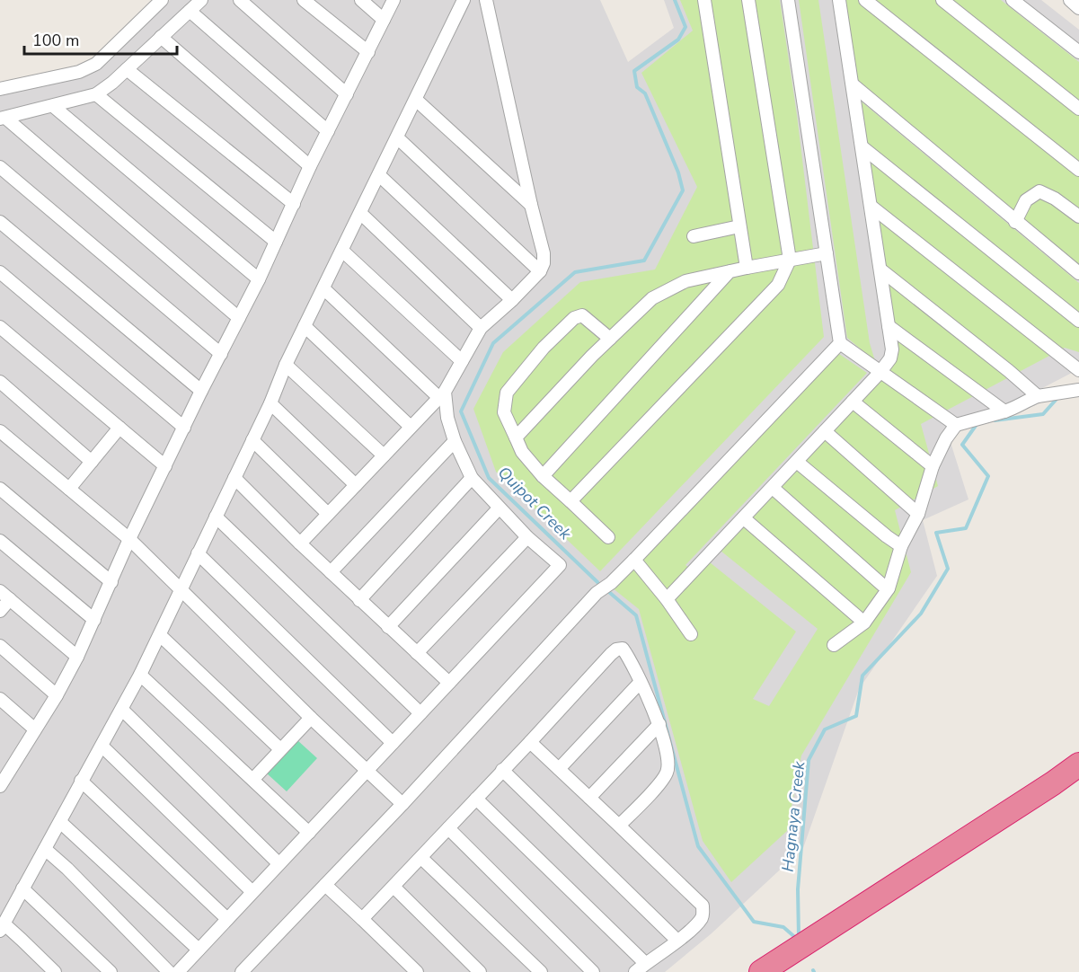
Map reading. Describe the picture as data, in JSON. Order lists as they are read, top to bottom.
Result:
{
  "water": ["Quipot Creek", "Hagnaya Creek"],
  "scale_bar": "100 m"
}
